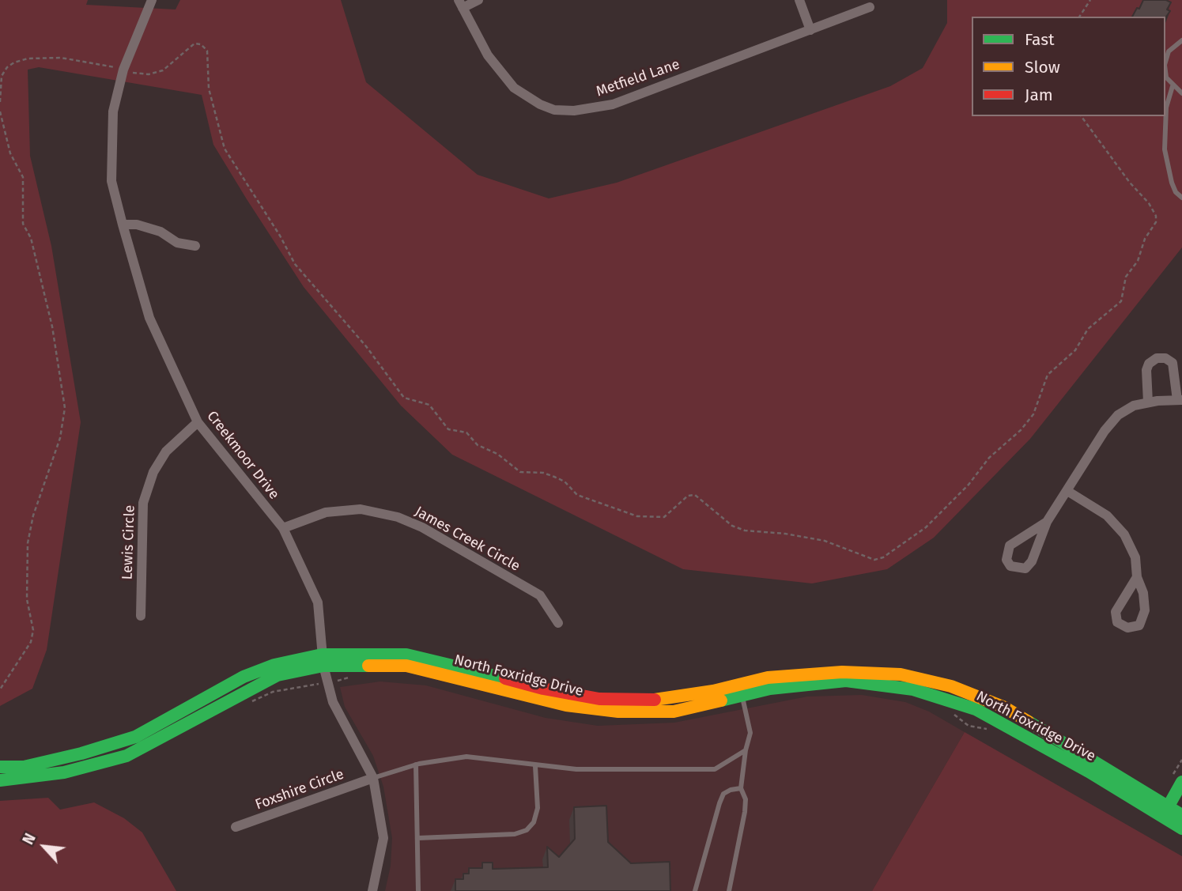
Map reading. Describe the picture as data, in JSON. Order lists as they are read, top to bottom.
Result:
{
  "streets": {
    "street": [
      "Metfield Lane",
      "Creekmoor Drive",
      "James Creek Circle",
      "Lewis Circle",
      "North Foxridge Drive",
      "Foxshire Circle"
    ]
  },
  "crossings": [
    ["Creekmoor Drive", "James Creek Circle"],
    ["Creekmoor Drive", "Lewis Circle"],
    ["Creekmoor Drive", "North Foxridge Drive"],
    ["Creekmoor Drive", "Foxshire Circle"]
  ],
  "legend": ["Fast", "Slow", "Jam"],
  "north": "top left"
}
